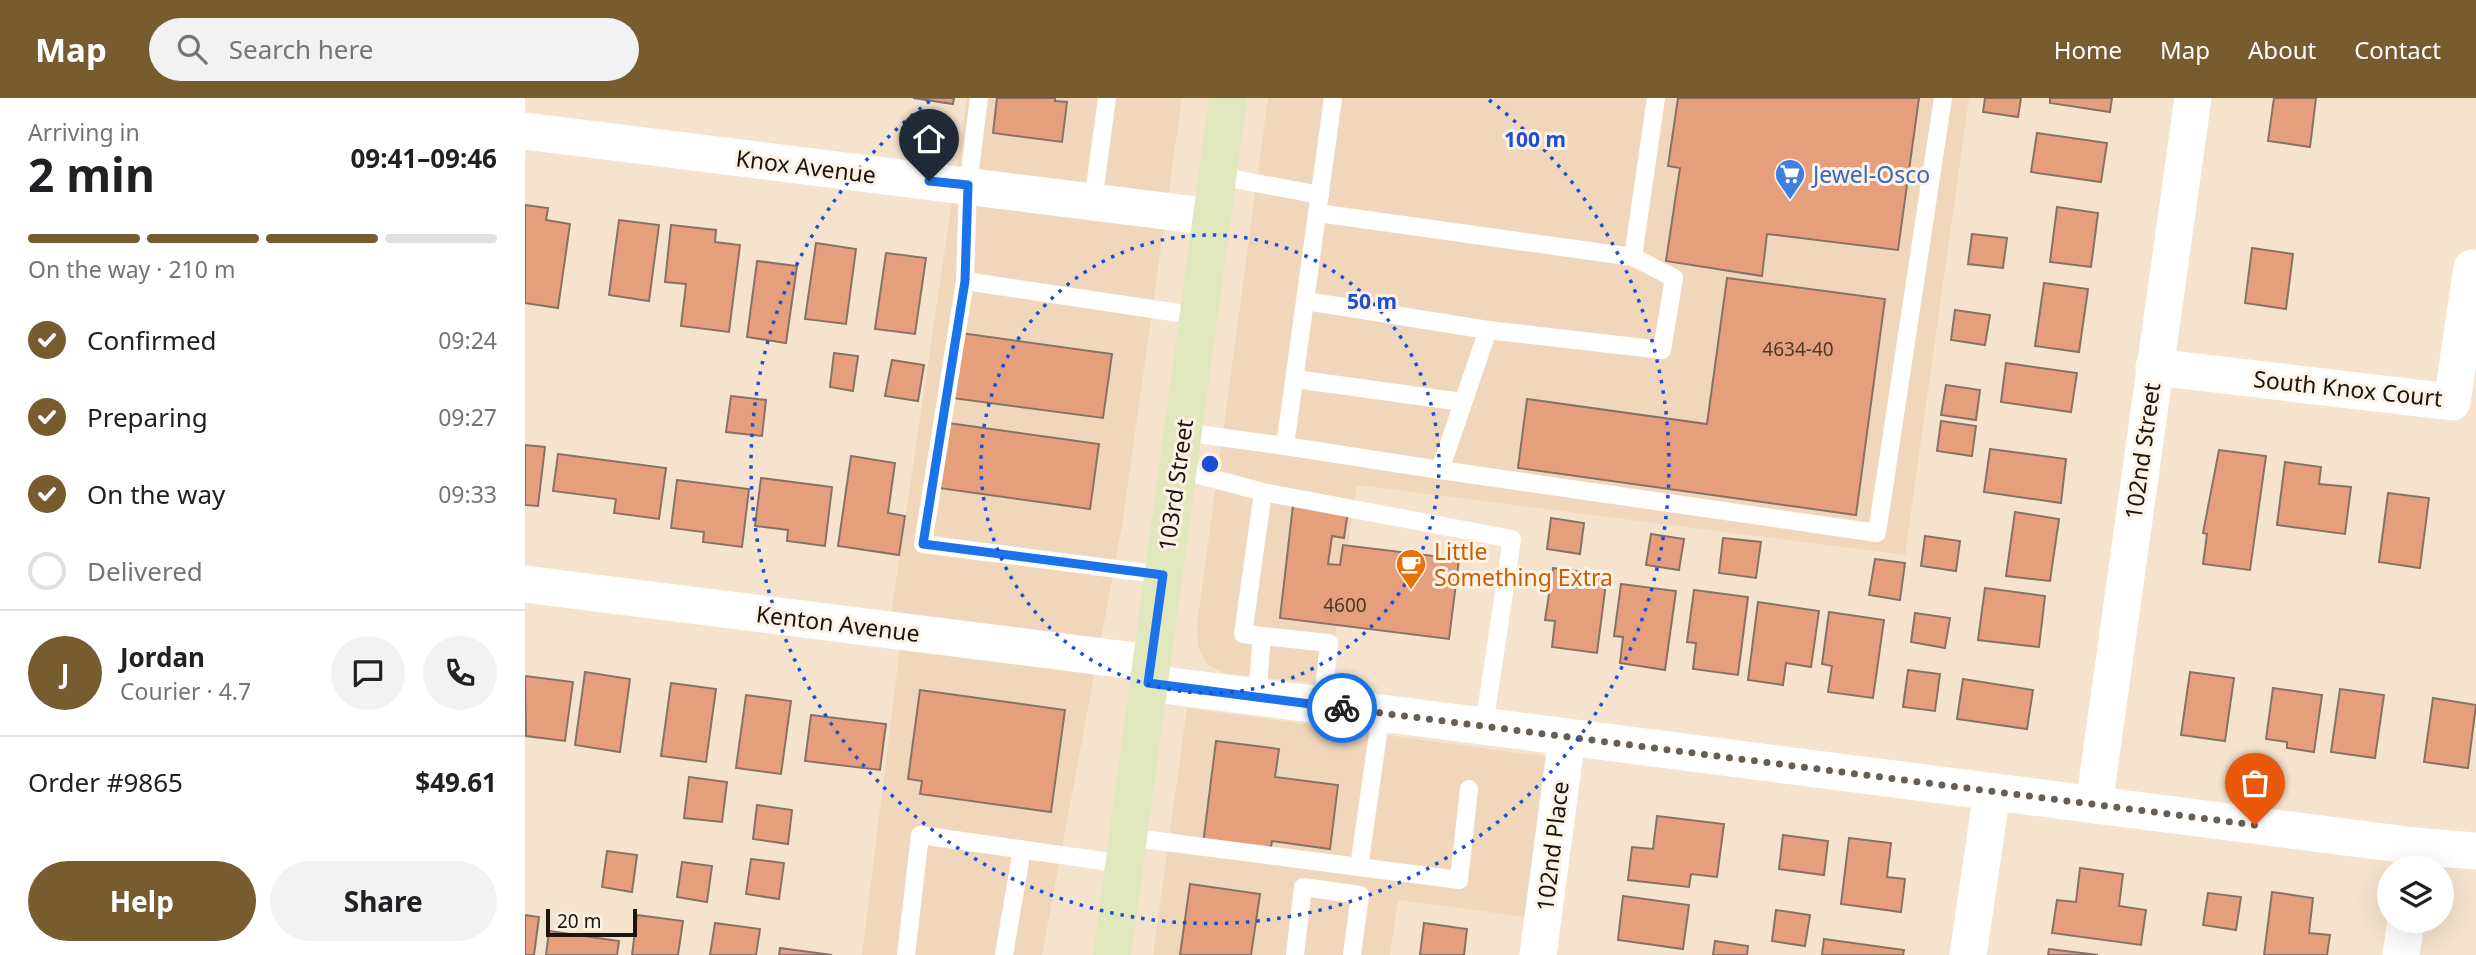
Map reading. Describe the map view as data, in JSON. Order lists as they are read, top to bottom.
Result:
{
  "streets": {
    "main road": ["103rd Street"],
    "street": [
      "Knox Avenue",
      "South Knox Court",
      "102nd Street",
      "Kenton Avenue",
      "102nd Place"
    ]
  },
  "crossings": [
    ["Knox Avenue", "103rd Street"],
    ["South Knox Court", "102nd Street"],
    ["102nd Street", "Kenton Avenue"],
    ["103rd Street", "Kenton Avenue"],
    ["Kenton Avenue", "102nd Place"]
  ],
  "places": {
    "supermarket": ["Jewel-Osco"],
    "cafe": ["Little Something Extra"]
  },
  "house_numbers": ["4634-40", "4600"],
  "scale_bar": "20 m",
  "page": {
    "header": "Map",
    "search": "Search here",
    "nav": [
      "Home",
      "Map",
      "About",
      "Contact"
    ],
    "heading": ["2 min", "Arriving in", "09:41–09:46"],
    "panel": [
      "Jordan",
      "Courier · 4.7",
      "Order #9865",
      "$49.61"
    ],
    "bar": "On the way · 210 m",
    "list": [
      ["Confirmed", "09:24"],
      ["Preparing", "09:27"],
      ["On the way", "09:33"],
      "Delivered"
    ],
    "round": "J",
    "buttons": ["Help", "Share"],
    "scale": "20 m"
  },
  "rings": ["100 m", "50 m"]
}
